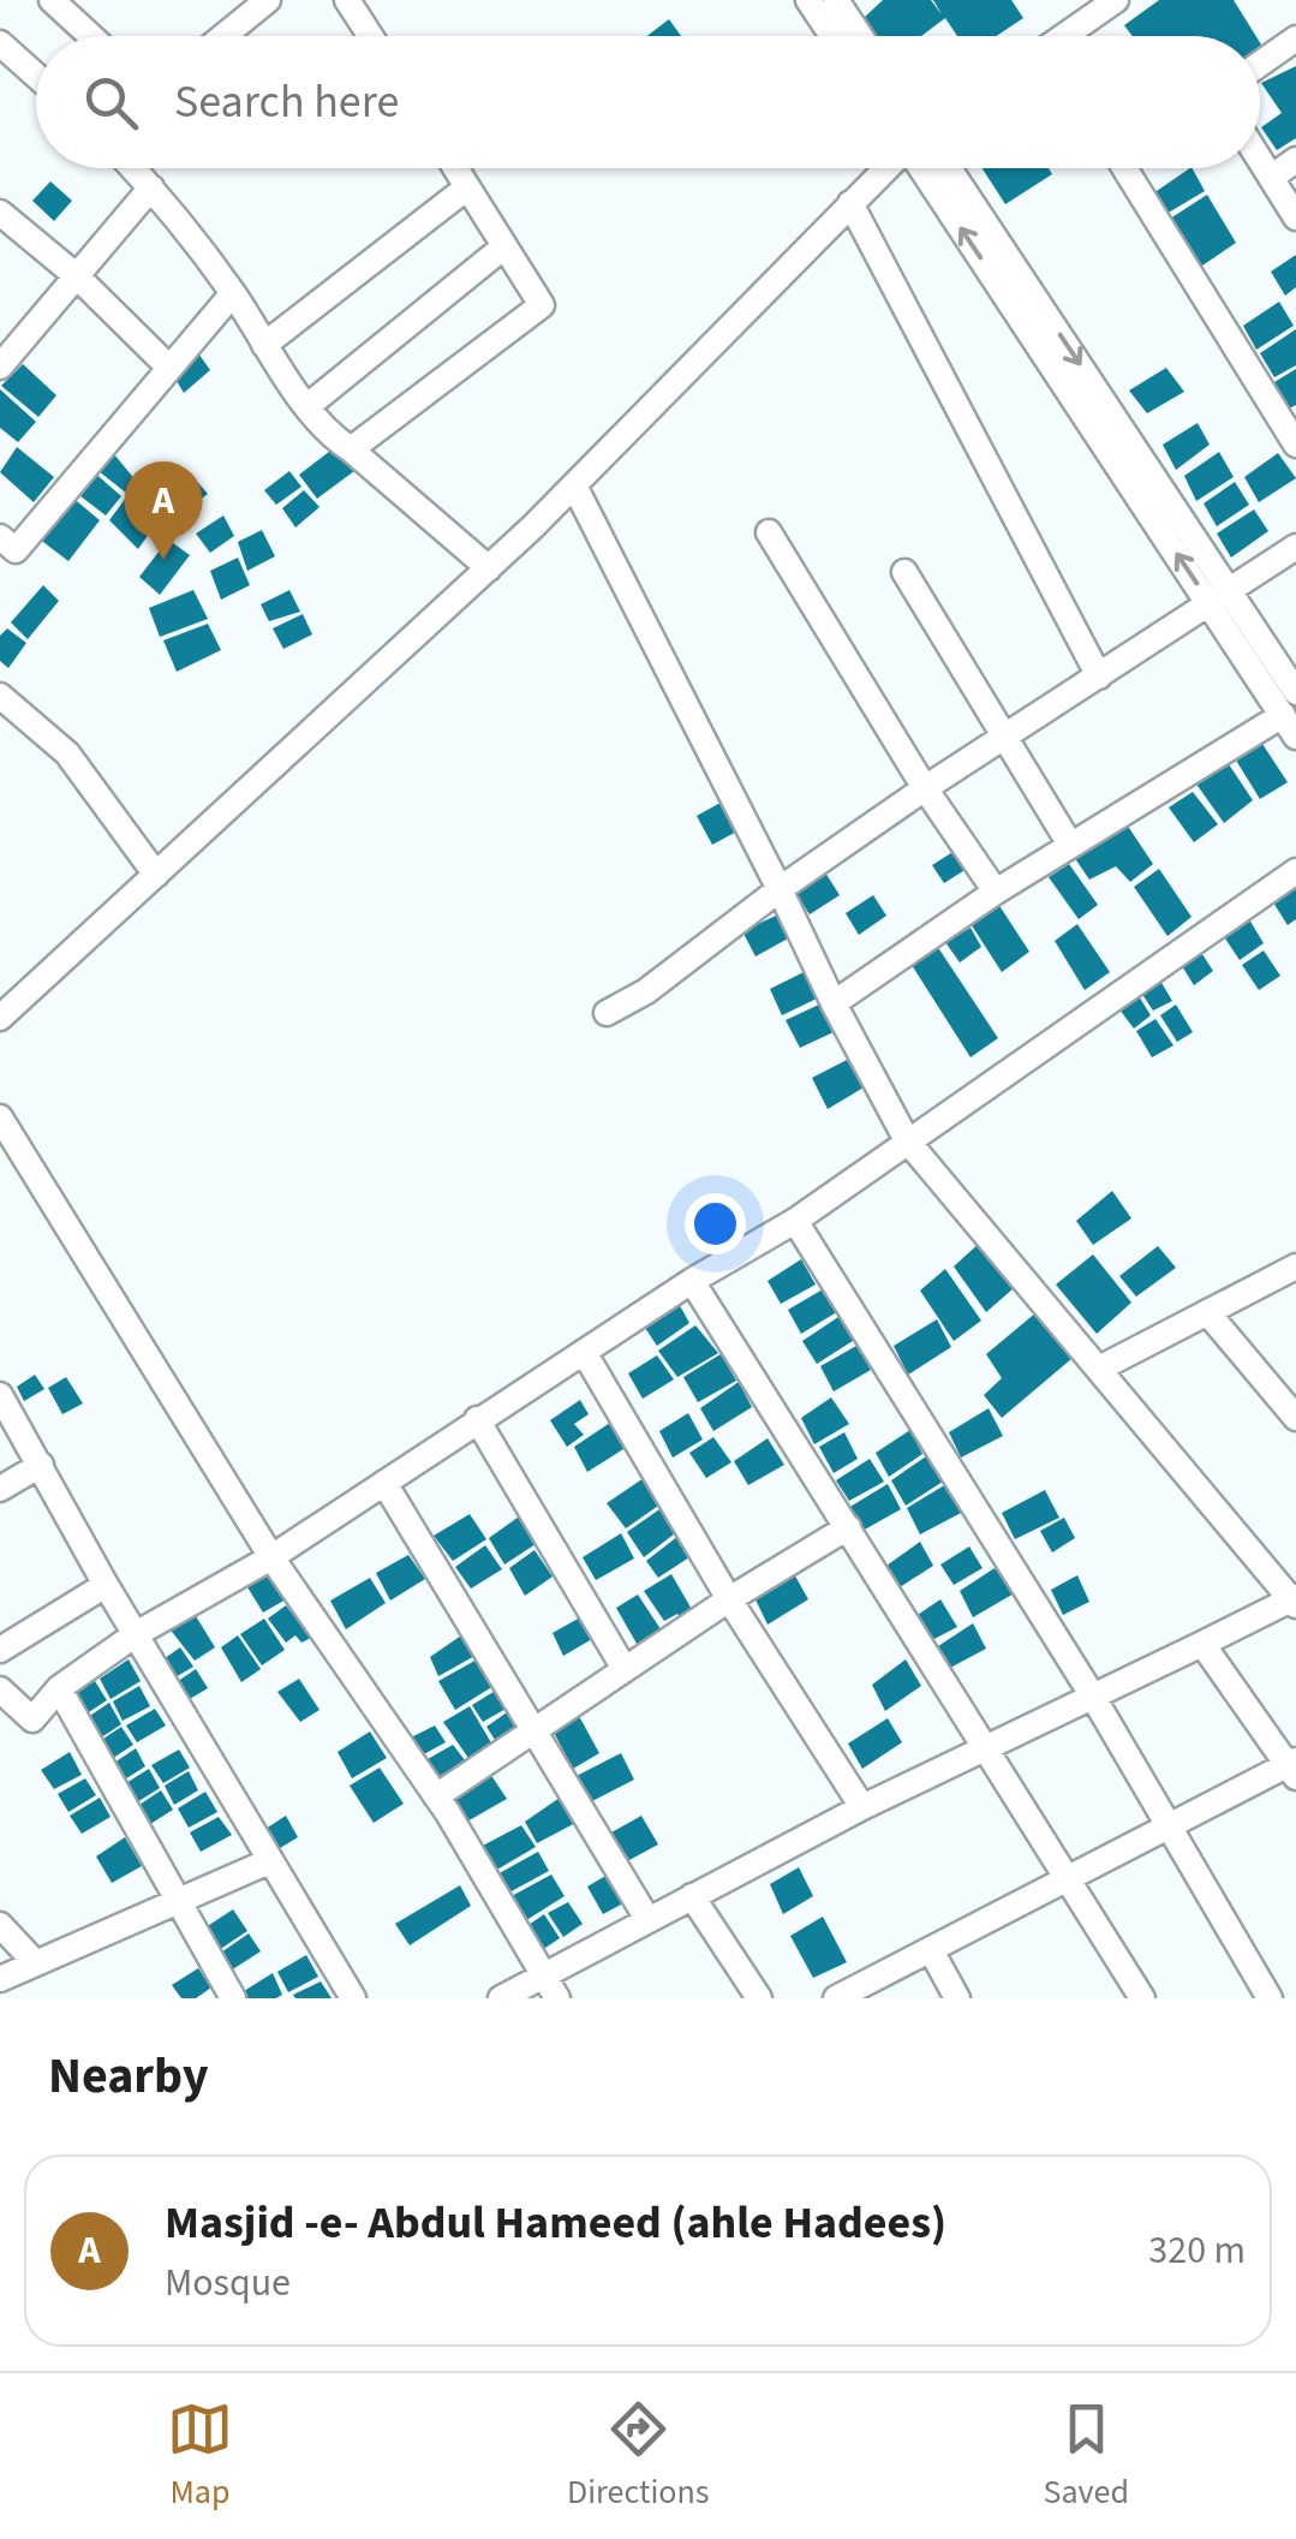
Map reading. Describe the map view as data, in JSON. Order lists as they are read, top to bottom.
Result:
{
  "page": {
    "search": "Search here",
    "pins": "A",
    "heading": "Nearby",
    "list": [
      {
        "mark": "A",
        "name": "Masjid -e- Abdul Hameed (ahle Hadees)",
        "note": "Mosque",
        "value": "320 m"
      }
    ],
    "nav": ["Map", "Directions", "Saved"]
  }
}
